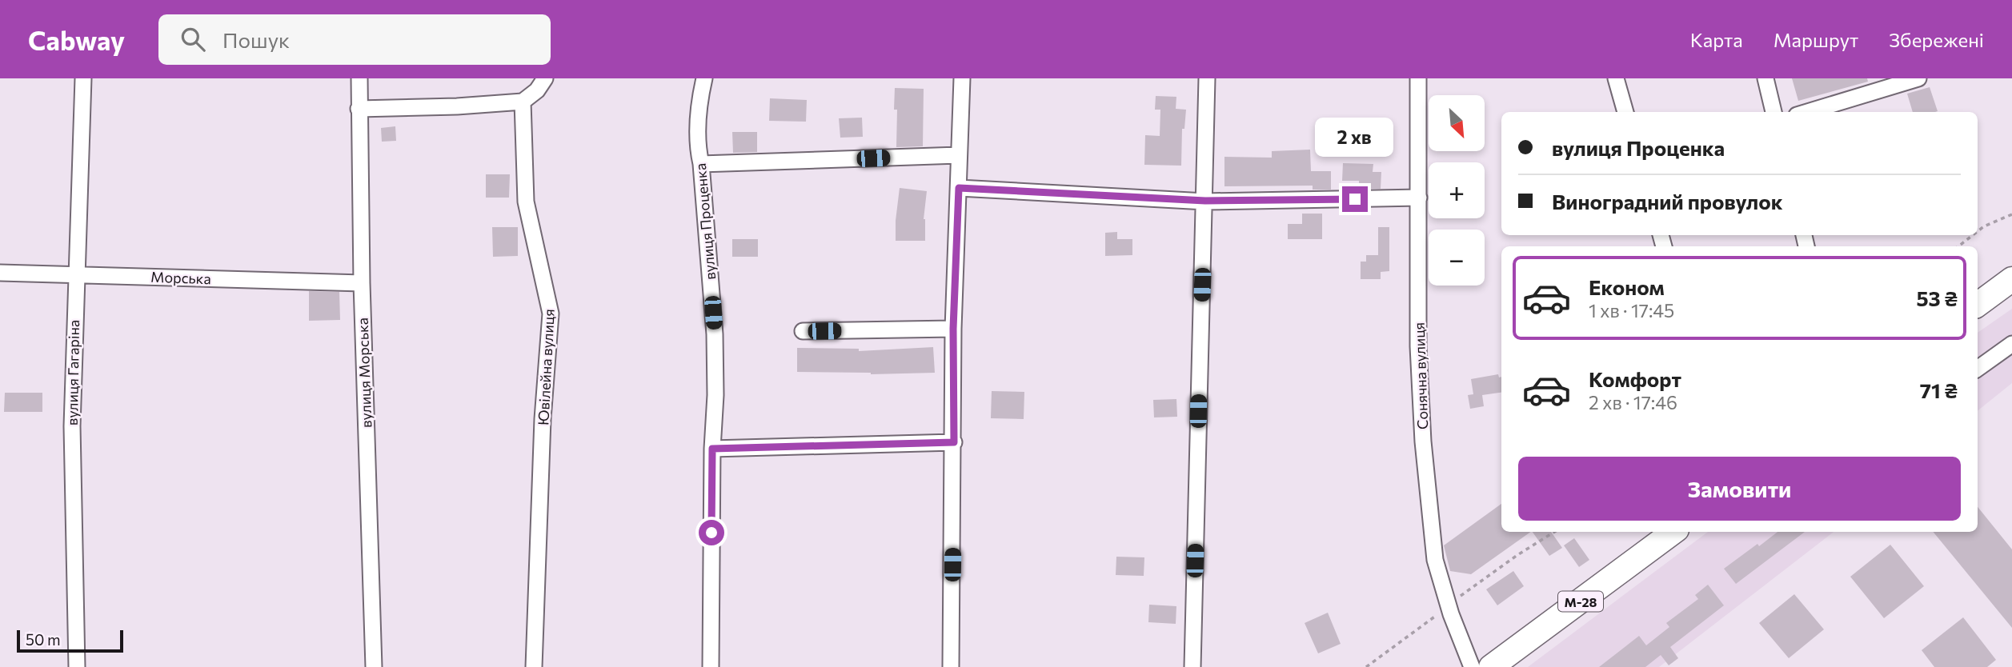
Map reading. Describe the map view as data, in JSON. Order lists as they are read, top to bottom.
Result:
{
  "streets": {
    "highway": ["М-28"],
    "street": [
      "вулиця Проценка",
      "Морська",
      "Ювілейна вулиця",
      "вулиця Гагаріна",
      "вулиця Морська",
      "Сонячна вулиця"
    ]
  },
  "crossings": [
    ["Морська", "вулиця Гагаріна"],
    ["Морська", "вулиця Морська"]
  ],
  "scale_bar": "50 m",
  "north": "bottom right",
  "page": {
    "header": "Cabway",
    "search": "Пошук",
    "nav": ["Карта", "Маршрут", "Збережені"],
    "map_buttons": ["+", "−"],
    "banner": ["вулиця Проценка", "Виноградний провулок"],
    "bubble": "2 хв",
    "list": [
      {
        "name": "Економ",
        "note": "1 хв · 17:45",
        "value": "53 ₴"
      },
      {
        "name": "Комфорт",
        "note": "2 хв · 17:46",
        "value": "71 ₴"
      }
    ],
    "buttons": "Замовити",
    "scale": "50 m"
  }
}
